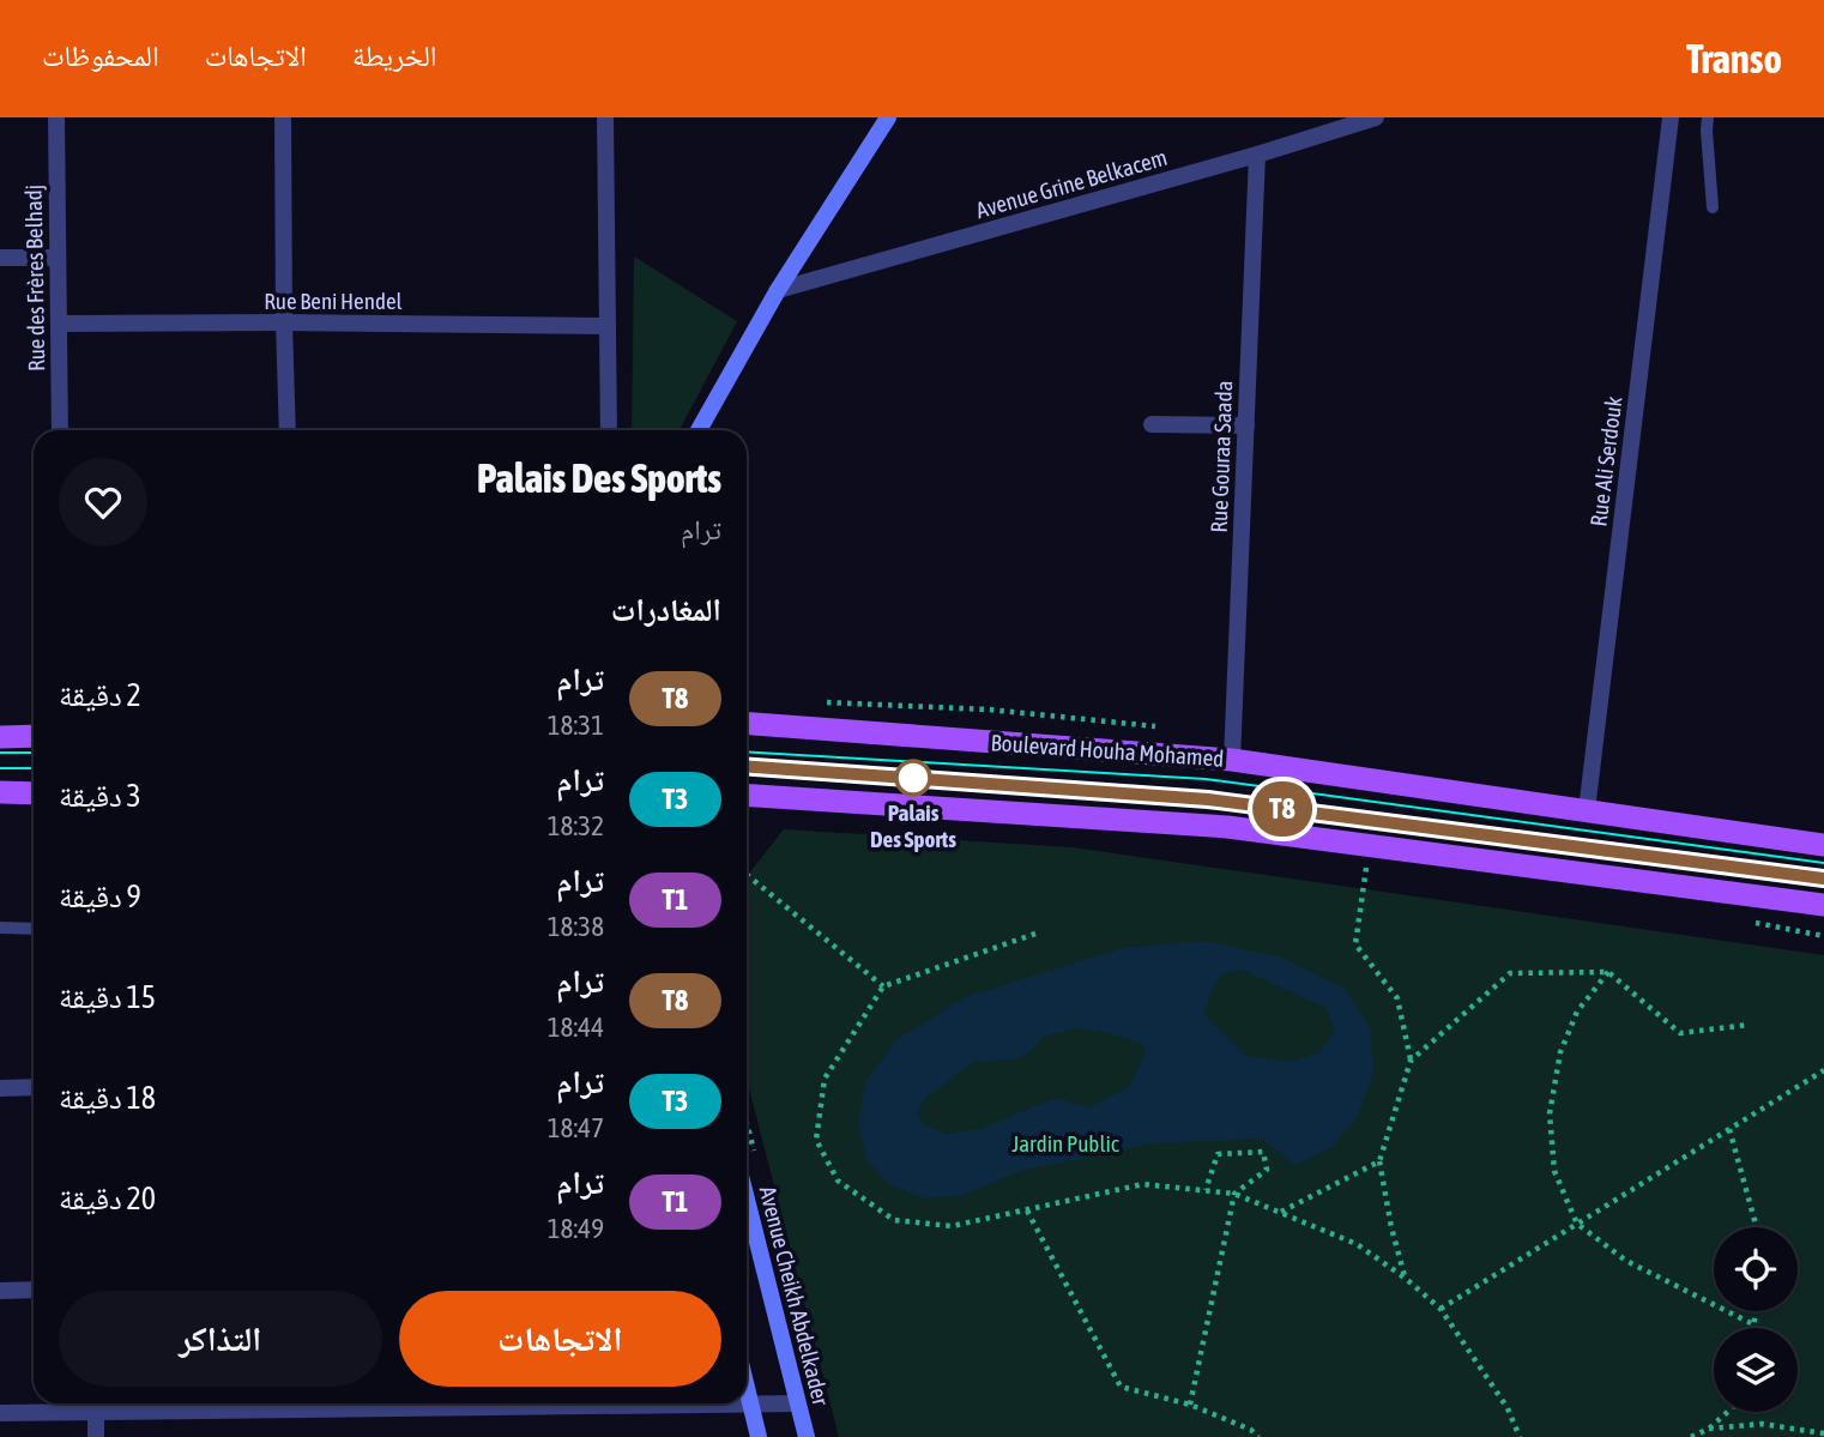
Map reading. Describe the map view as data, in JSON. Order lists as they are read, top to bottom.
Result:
{
  "streets": {
    "main road": ["Boulevard Houha Mohamed", "Avenue Cheikh Abdelkader"],
    "street": [
      "Avenue Grine Belkacem",
      "Rue des Frères Belhadj",
      "Rue Beni Hendel",
      "Rue Gouraa Saada",
      "Rue Ali Serdouk"
    ]
  },
  "crossings": [
    ["Avenue Grine Belkacem", "Rue Gouraa Saada"],
    ["Rue des Frères Belhadj", "Rue Beni Hendel"],
    ["Rue Gouraa Saada", "Boulevard Houha Mohamed"],
    ["Rue Ali Serdouk", "Boulevard Houha Mohamed"]
  ],
  "parks": ["Jardin Public"],
  "places": ["Palais Des Sports"],
  "lines": ["tram line T8"],
  "page": {
    "header": "Transo",
    "nav": ["الخريطة", "الاتجاهات", "المحفوظات"],
    "on_map": "T8",
    "heading": [
      ["Palais Des Sports", "ترام"],
      "المغادرات"
    ],
    "list": [
      {
        "mark": "T8",
        "name": "ترام",
        "note": "18:31",
        "value": "2 دقيقة"
      },
      {
        "mark": "T3",
        "name": "ترام",
        "note": "18:32",
        "value": "3 دقيقة"
      },
      {
        "mark": "T1",
        "name": "ترام",
        "note": "18:38",
        "value": "9 دقيقة"
      },
      {
        "mark": "T8",
        "name": "ترام",
        "note": "18:44",
        "value": "15 دقيقة"
      },
      {
        "mark": "T3",
        "name": "ترام",
        "note": "18:47",
        "value": "18 دقيقة"
      },
      {
        "mark": "T1",
        "name": "ترام",
        "note": "18:49",
        "value": "20 دقيقة"
      }
    ],
    "buttons": ["الاتجاهات", "التذاكر"]
  }
}
